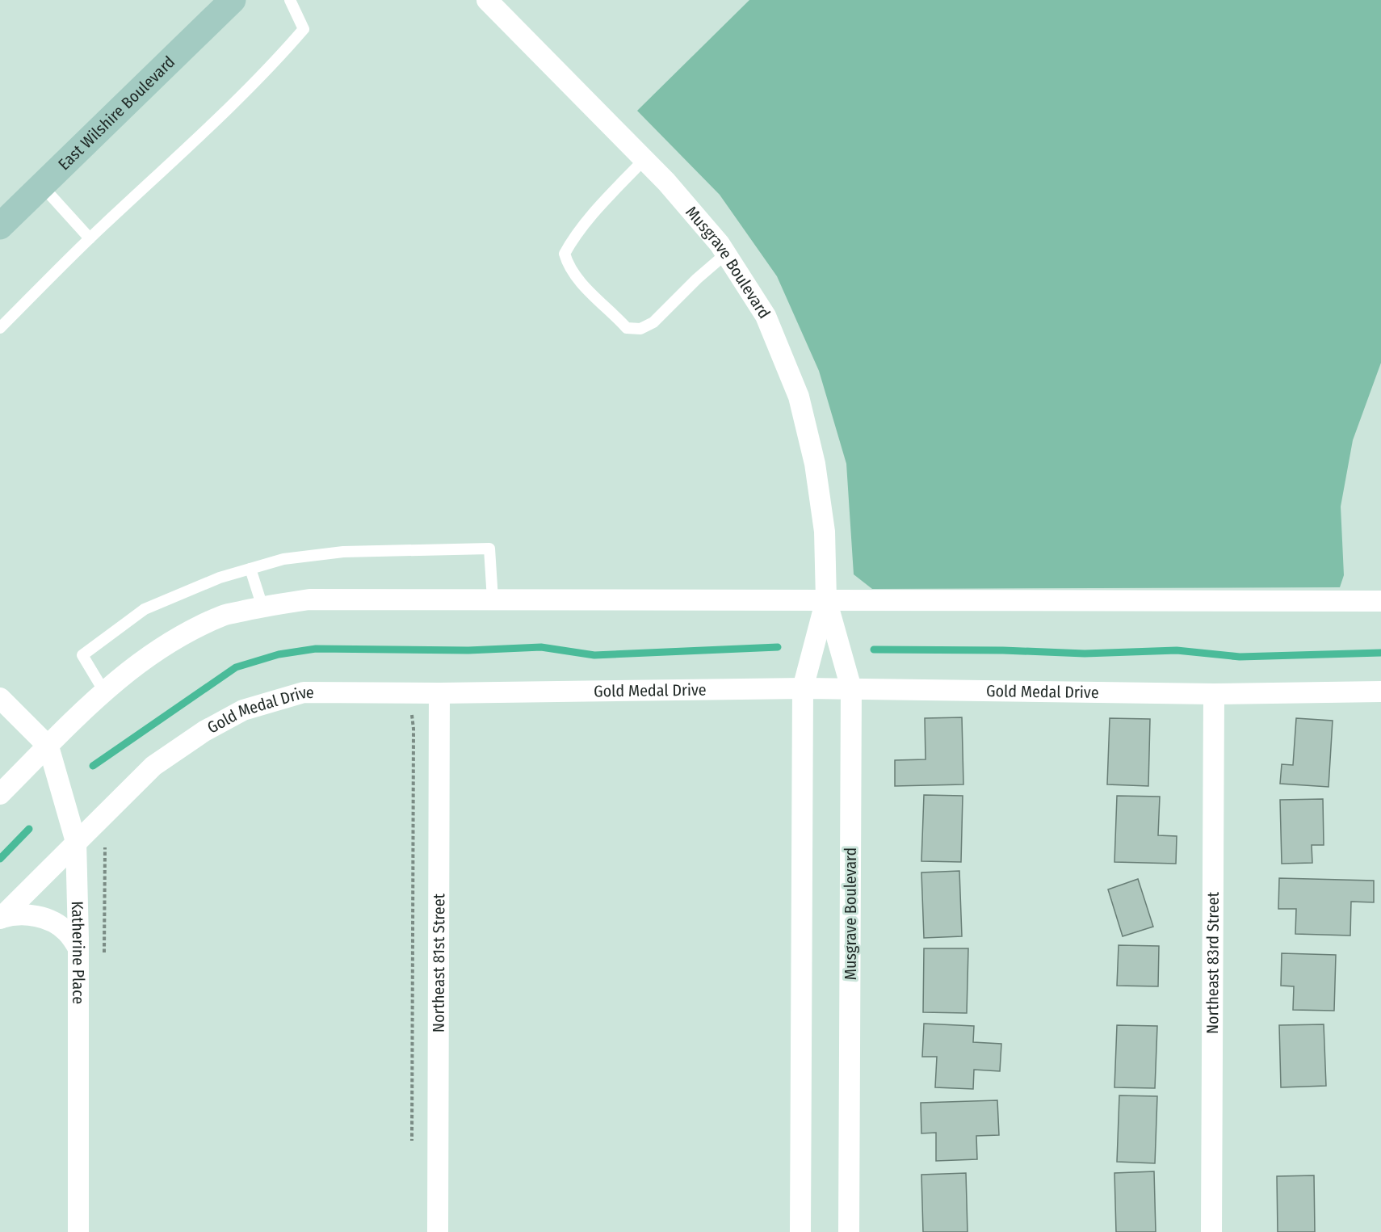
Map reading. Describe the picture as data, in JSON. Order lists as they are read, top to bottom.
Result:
{
  "streets": {
    "street": [
      "East Wilshire Boulevard",
      "Musgrave Boulevard",
      "Gold Medal Drive",
      "Katherine Place",
      "Northeast 81st Street",
      "Northeast 83rd Street"
    ]
  },
  "crossings": [
    ["Musgrave Boulevard", "Gold Medal Drive"],
    ["Gold Medal Drive", "Katherine Place"],
    ["Gold Medal Drive", "Northeast 81st Street"],
    ["Gold Medal Drive", "Northeast 83rd Street"]
  ]
}
